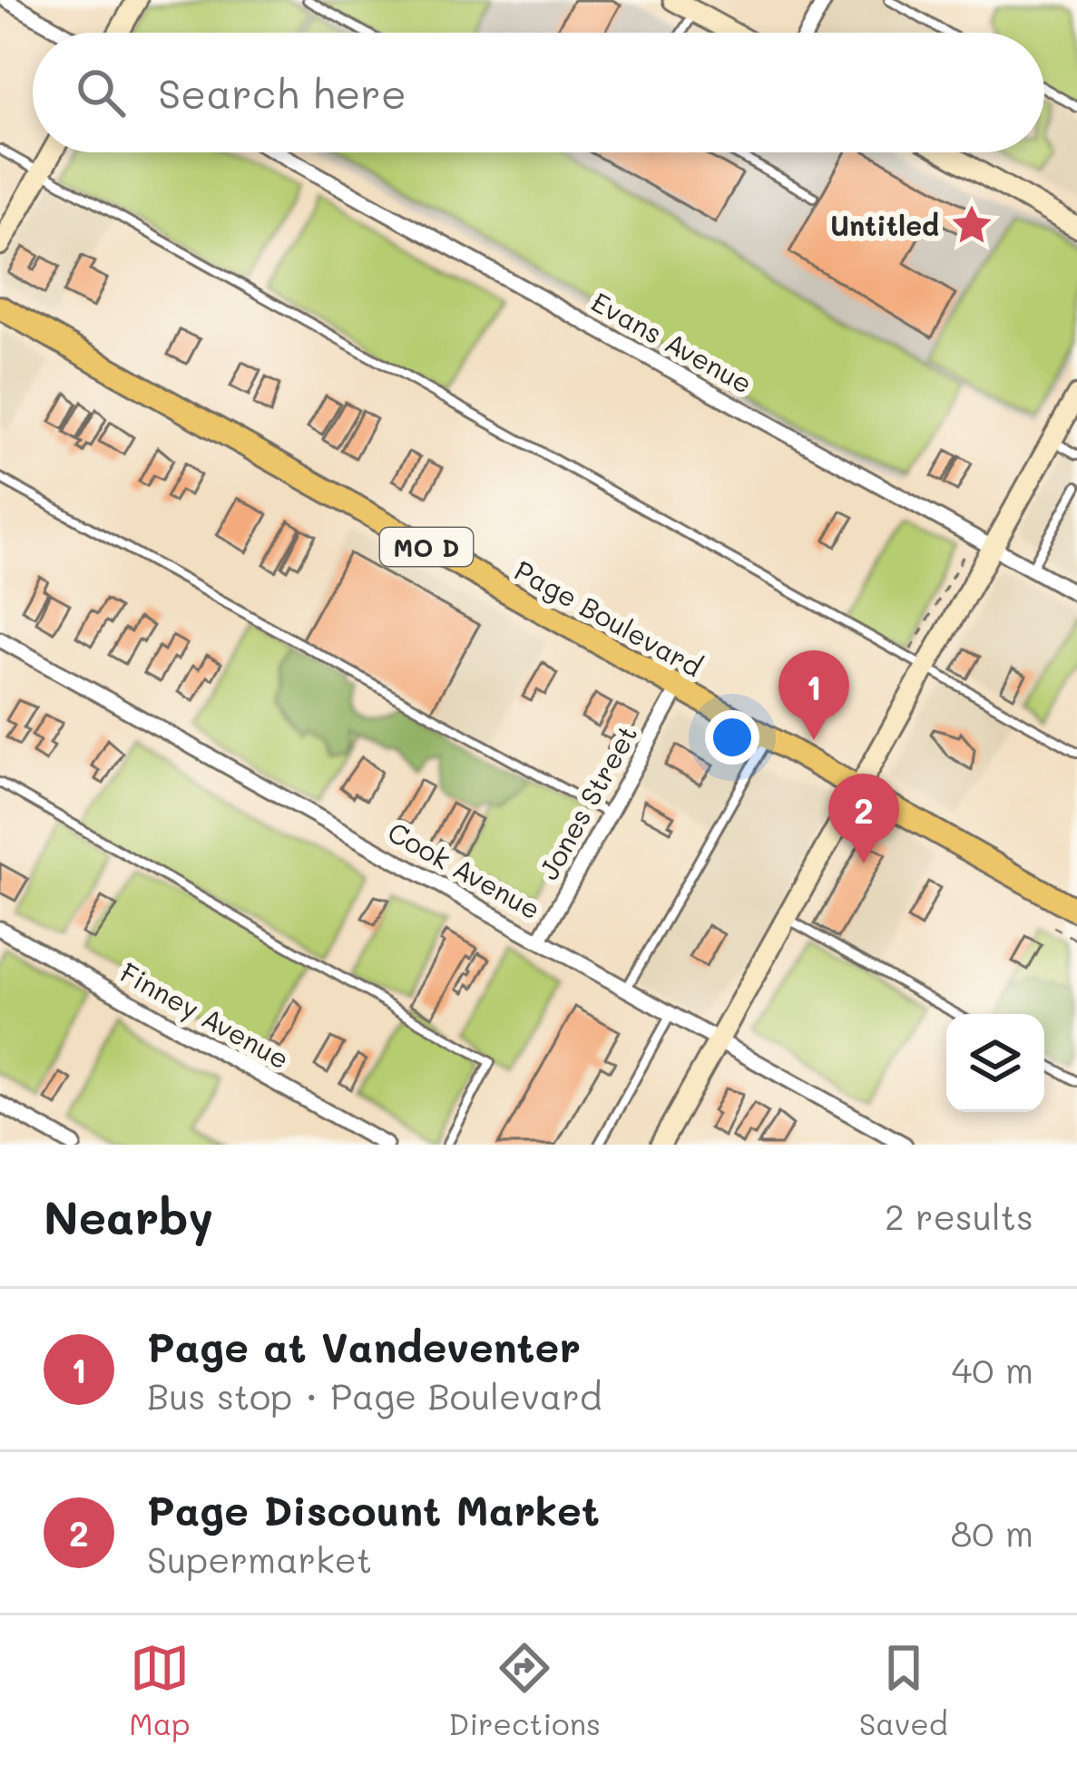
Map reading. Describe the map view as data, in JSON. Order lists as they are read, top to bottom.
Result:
{
  "streets": {
    "main road": ["MO D", "Page Boulevard"],
    "street": [
      "Evans Avenue",
      "Jones Street",
      "Cook Avenue",
      "Finney Avenue"
    ]
  },
  "crossings": [
    ["Page Boulevard", "Jones Street"],
    ["Jones Street", "Cook Avenue"]
  ],
  "places": {
    "place": ["Untitled"]
  },
  "page": {
    "search": "Search here",
    "pins": ["1", "2"],
    "heading": ["Nearby", "2 results"],
    "list": [
      {
        "mark": "1",
        "name": "Page at Vandeventer",
        "note": "Bus stop · Page Boulevard",
        "value": "40 m"
      },
      {
        "mark": "2",
        "name": "Page Discount Market",
        "note": "Supermarket",
        "value": "80 m"
      }
    ],
    "nav": ["Map", "Directions", "Saved"]
  }
}
